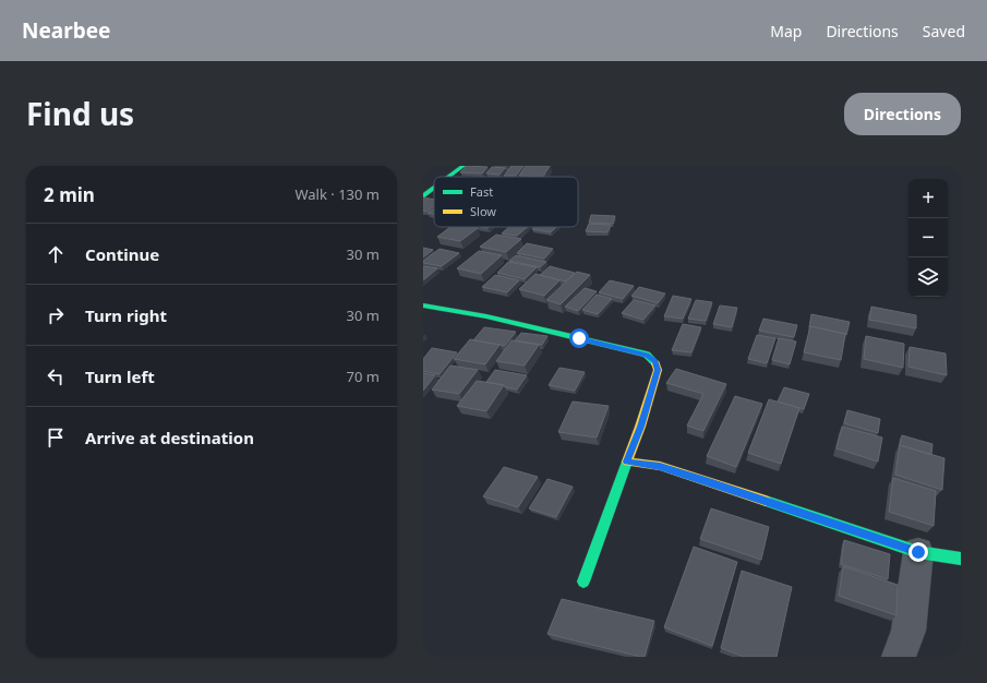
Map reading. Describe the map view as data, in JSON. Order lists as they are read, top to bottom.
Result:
{
  "legend": ["Fast", "Slow"],
  "page": {
    "header": "Nearbee",
    "nav": ["Map", "Directions", "Saved"],
    "title": "Find us",
    "buttons": "Directions",
    "heading": ["2 min", "Walk · 130 m"],
    "map_buttons": ["+", "−"],
    "list": [
      ["Continue", "30 m"],
      ["Turn right", "30 m"],
      ["Turn left", "70 m"],
      "Arrive at destination"
    ]
  }
}
